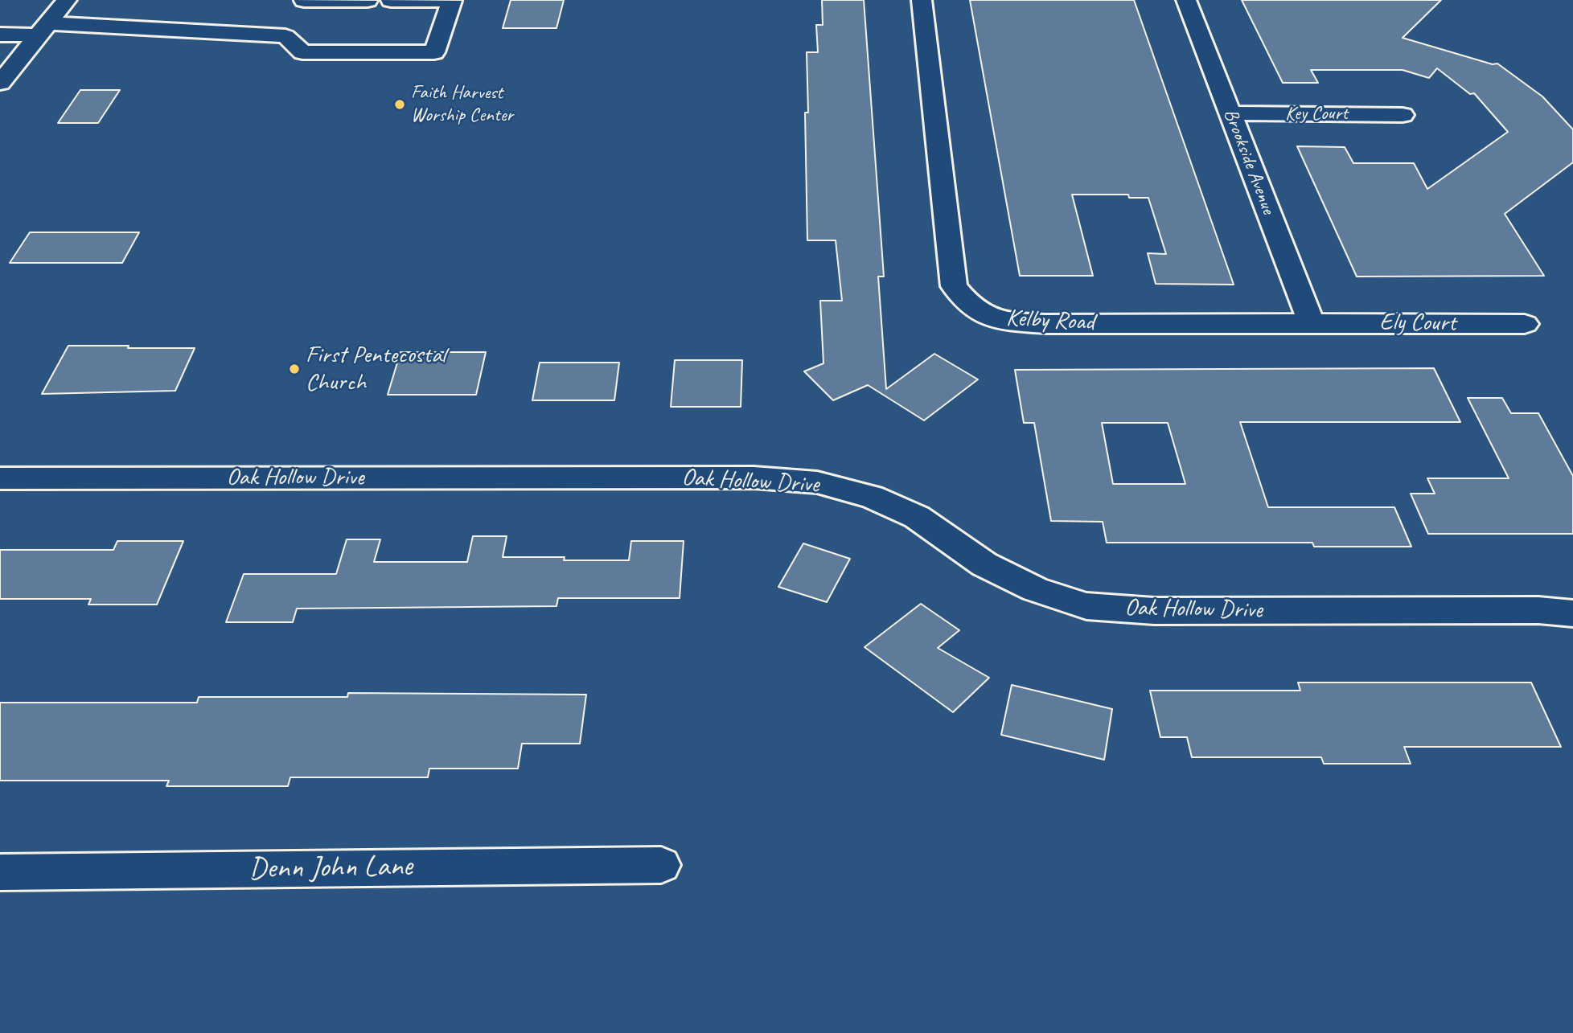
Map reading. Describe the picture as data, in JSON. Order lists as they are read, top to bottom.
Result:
{
  "streets": {
    "street": [
      "Key Court",
      "Brookside Avenue",
      "Kelby Road",
      "Ely Court",
      "Oak Hollow Drive",
      "Denn John Lane"
    ]
  },
  "crossings": [
    ["Key Court", "Brookside Avenue"],
    ["Brookside Avenue", "Kelby Road"],
    ["Brookside Avenue", "Ely Court"],
    ["Kelby Road", "Ely Court"]
  ],
  "places": ["Faith Harvest Worship Center", "First Pentecostal Church"]
}
